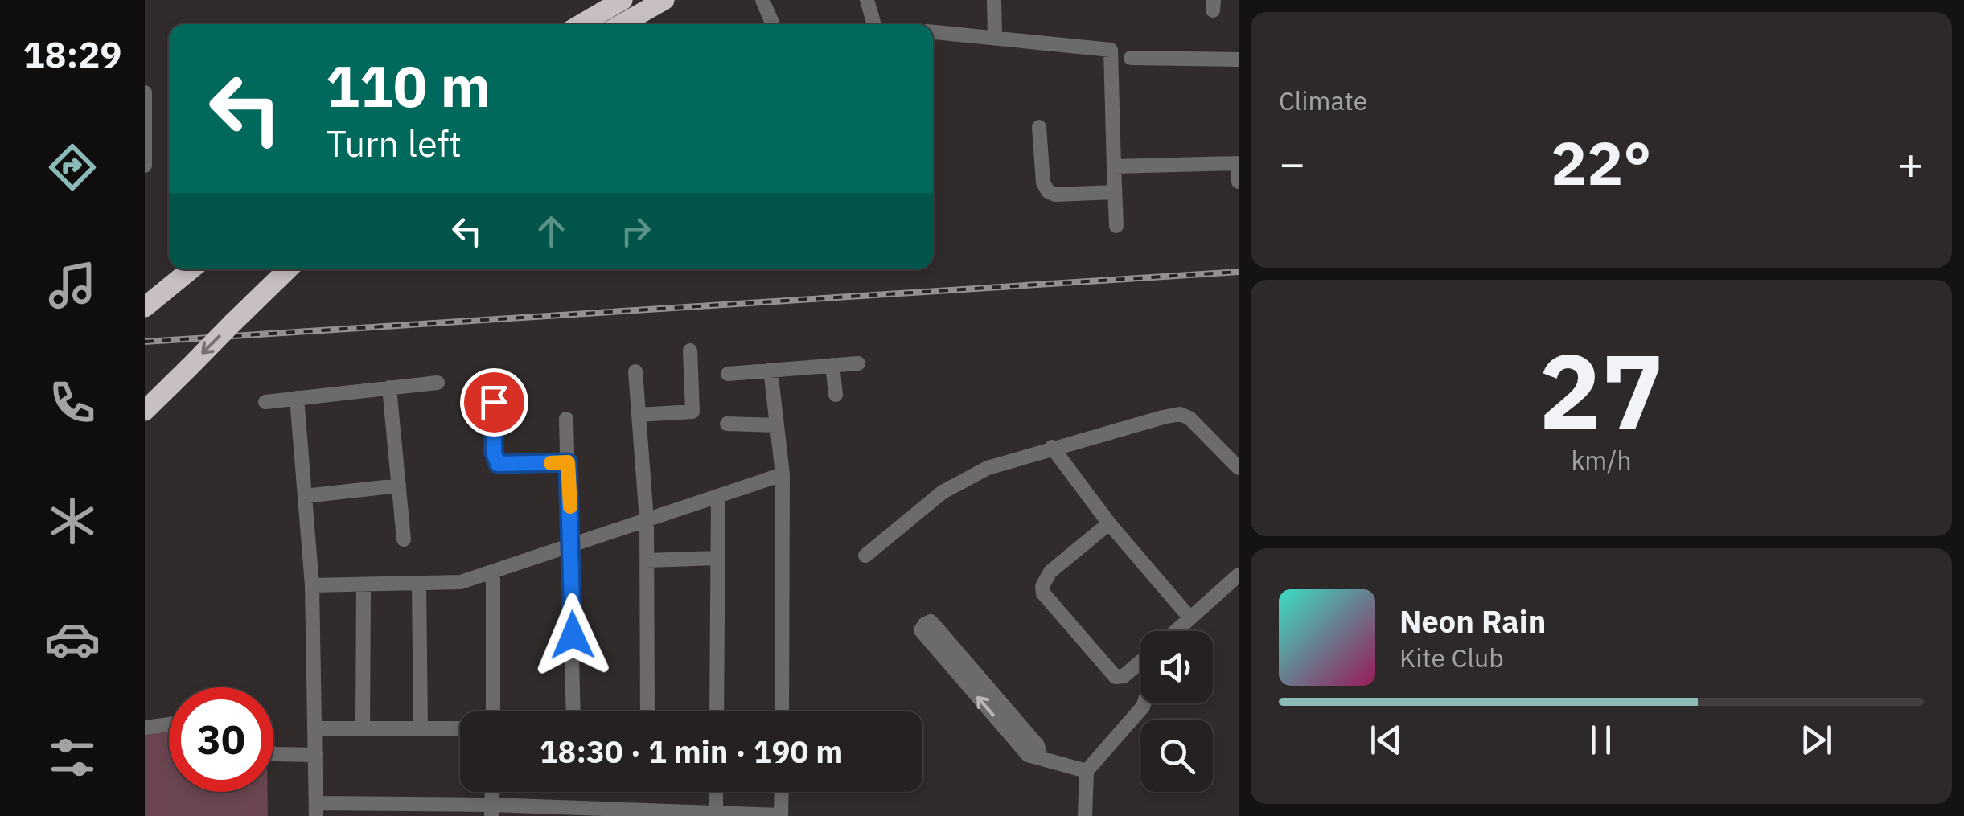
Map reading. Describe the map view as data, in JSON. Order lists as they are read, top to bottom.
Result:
{
  "page": {
    "tabs": "18:29",
    "tile": [
      "Climate",
      ["27", "km/h"]
    ],
    "turn": ["110 m", "Turn left"],
    "heat": ["−", "22°", "+"],
    "song": ["Neon Rain", "Kite Club"],
    "limit": "30",
    "trip": "18:30 · 1 min · 190 m"
  }
}
